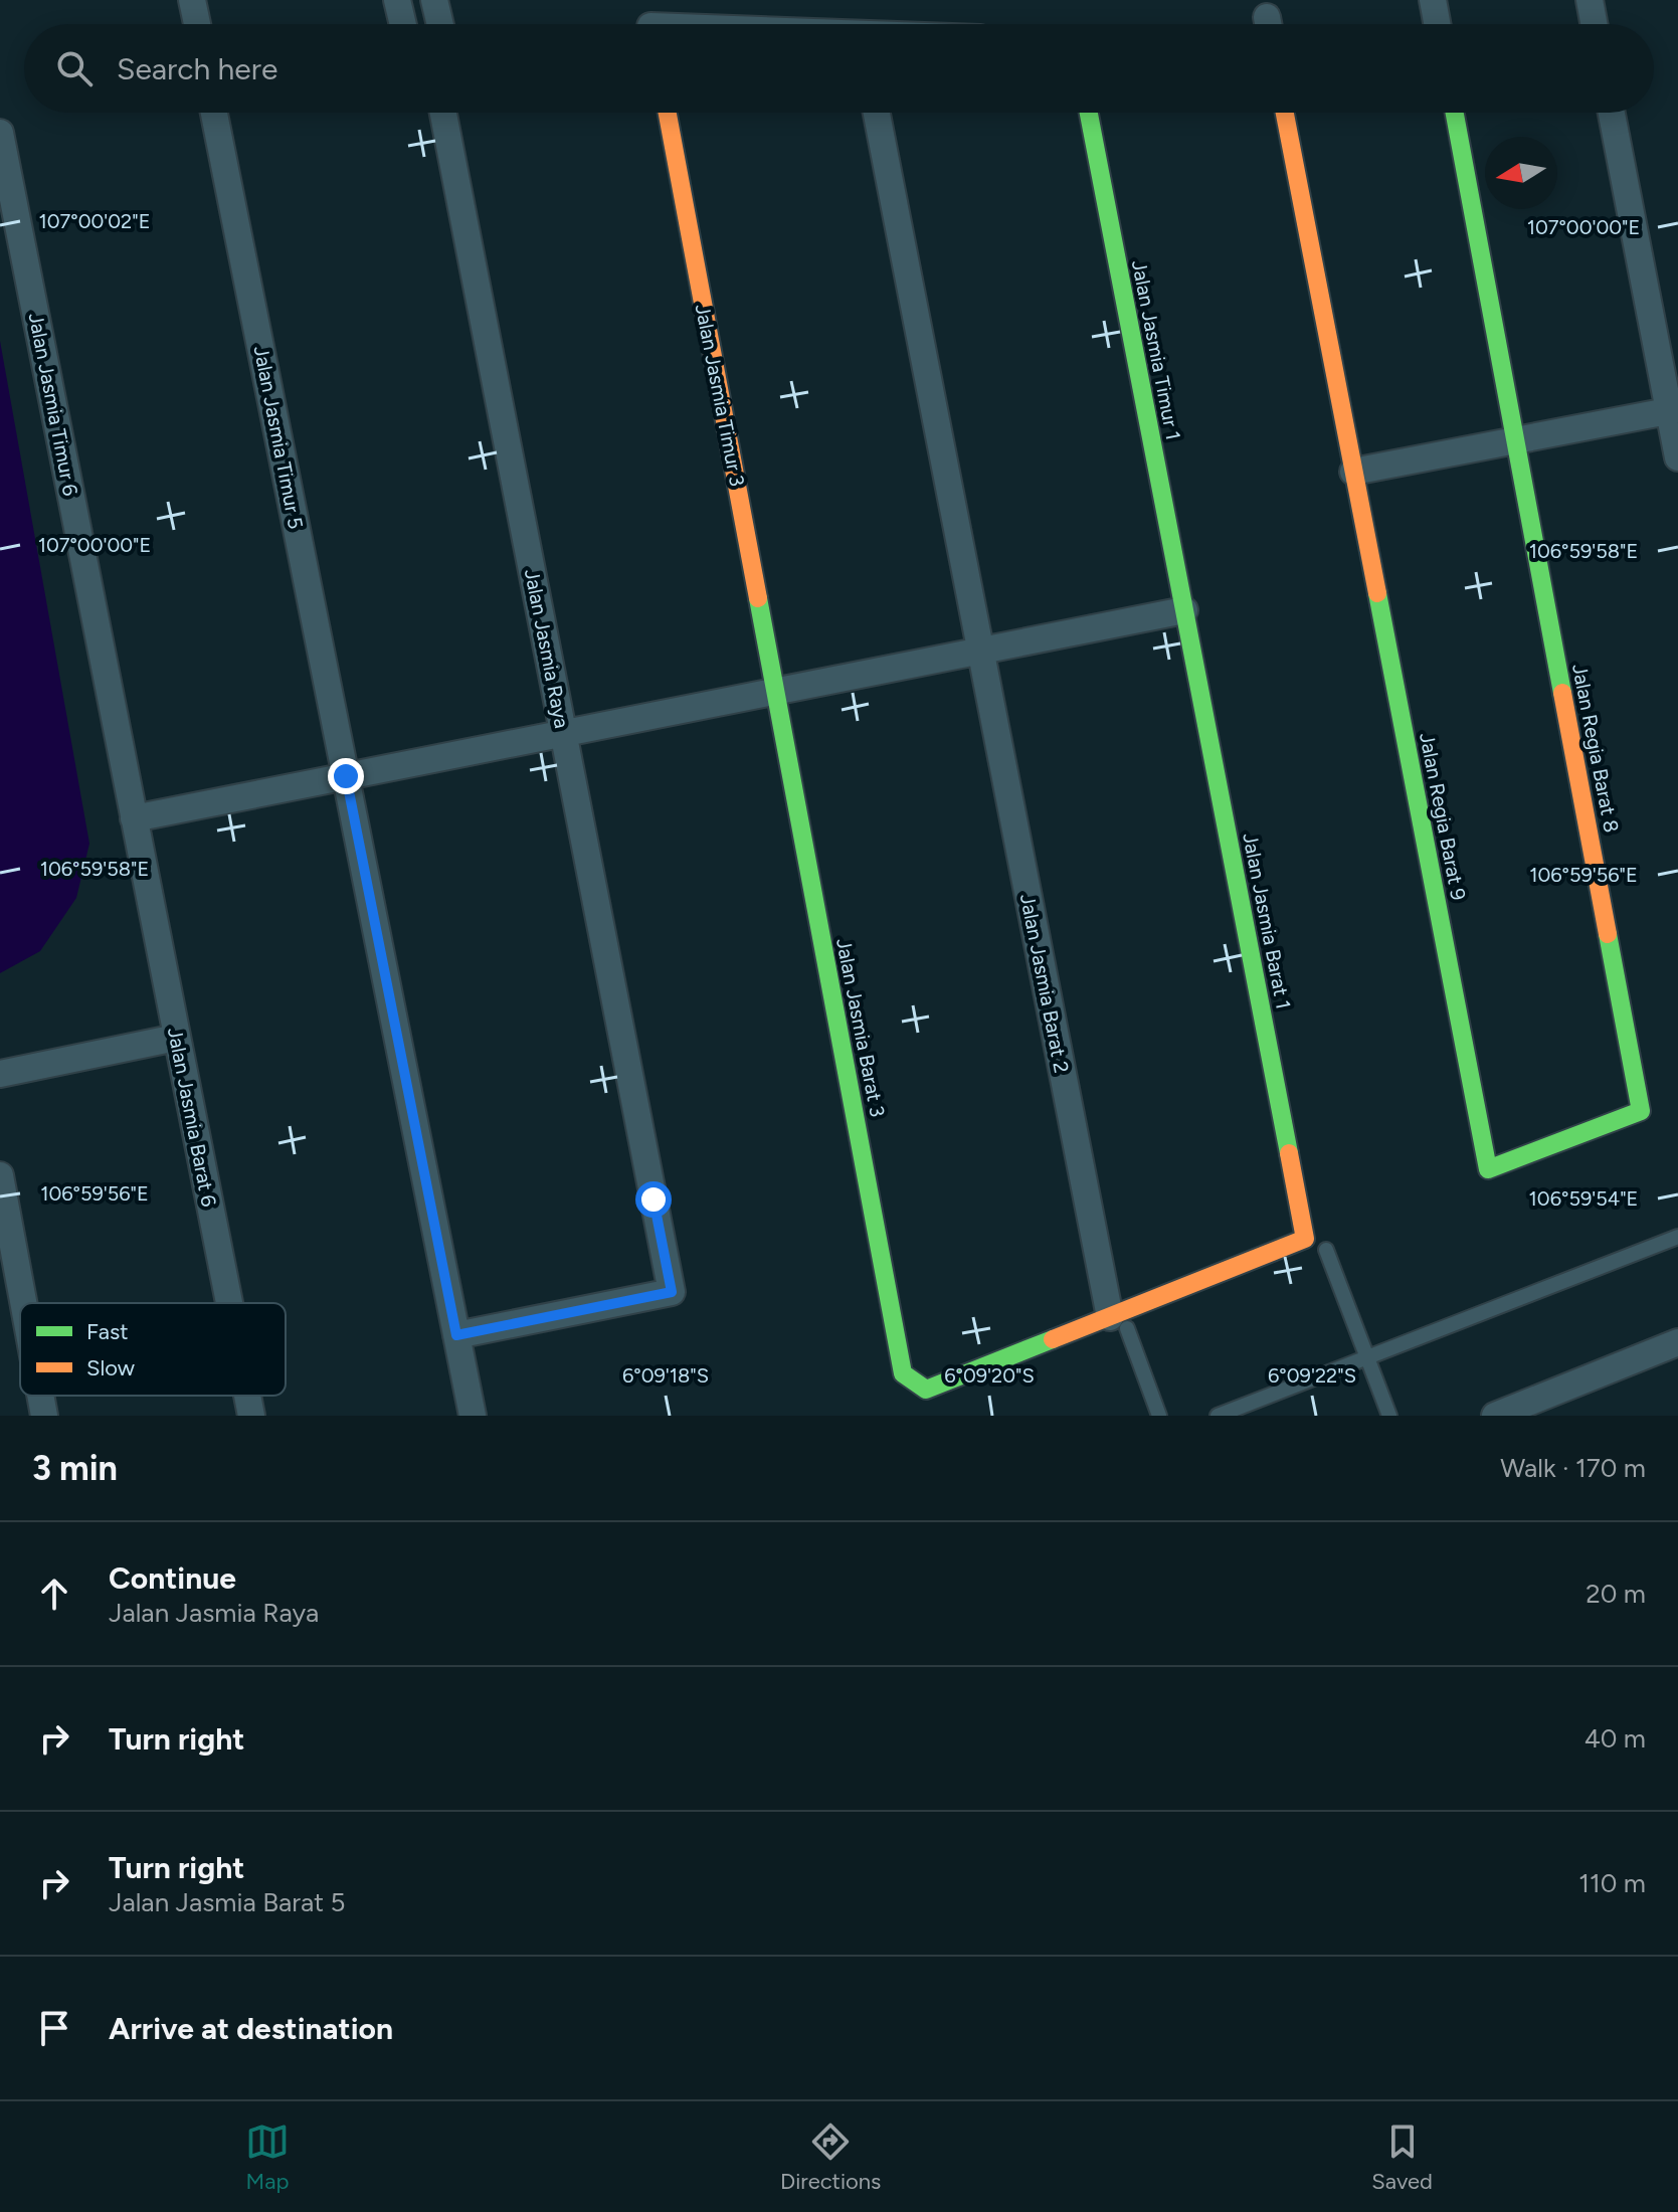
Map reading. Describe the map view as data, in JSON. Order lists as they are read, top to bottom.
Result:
{
  "streets": {
    "street": [
      "Jalan Jasmia Timur 1",
      "Jalan Jasmia Timur 3",
      "Jalan Jasmia Timur 6",
      "Jalan Jasmia Timur 5",
      "Jalan Jasmia Raya",
      "Jalan Regia Barat 8",
      "Jalan Regia Barat 9",
      "Jalan Jasmia Barat 1",
      "Jalan Jasmia Barat 2",
      "Jalan Jasmia Barat 3",
      "Jalan Jasmia Barat 6"
    ]
  },
  "crossings": [
    ["Jalan Jasmia Timur 1", "Jalan Jasmia Barat 1"],
    ["Jalan Jasmia Timur 3", "Jalan Jasmia Barat 3"],
    ["Jalan Jasmia Timur 6", "Jalan Jasmia Barat 6"],
    ["Jalan Jasmia Timur 5", "Jalan Jasmia Raya"],
    ["Jalan Regia Barat 8", "Jalan Regia Barat 9"],
    ["Jalan Jasmia Barat 1", "Jalan Jasmia Barat 2"],
    ["Jalan Jasmia Barat 1", "Jalan Jasmia Barat 3"],
    ["Jalan Jasmia Barat 2", "Jalan Jasmia Barat 3"]
  ],
  "legend": ["Fast", "Slow"],
  "north": "left",
  "page": {
    "search": "Search here",
    "heading": ["3 min", "Walk · 170 m"],
    "list": [
      ["Continue", "Jalan Jasmia Raya", "20 m"],
      ["Turn right", "40 m"],
      ["Turn right", "Jalan Jasmia Barat 5", "110 m"],
      "Arrive at destination"
    ],
    "nav": ["Map", "Directions", "Saved"]
  },
  "coordinates": [
    "107°00'02\"E",
    "107°00'00\"E",
    "106°59'58\"E",
    "106°59'56\"E",
    "106°59'54\"E",
    "6°09'18\"S",
    "6°09'20\"S",
    "6°09'22\"S"
  ]
}
